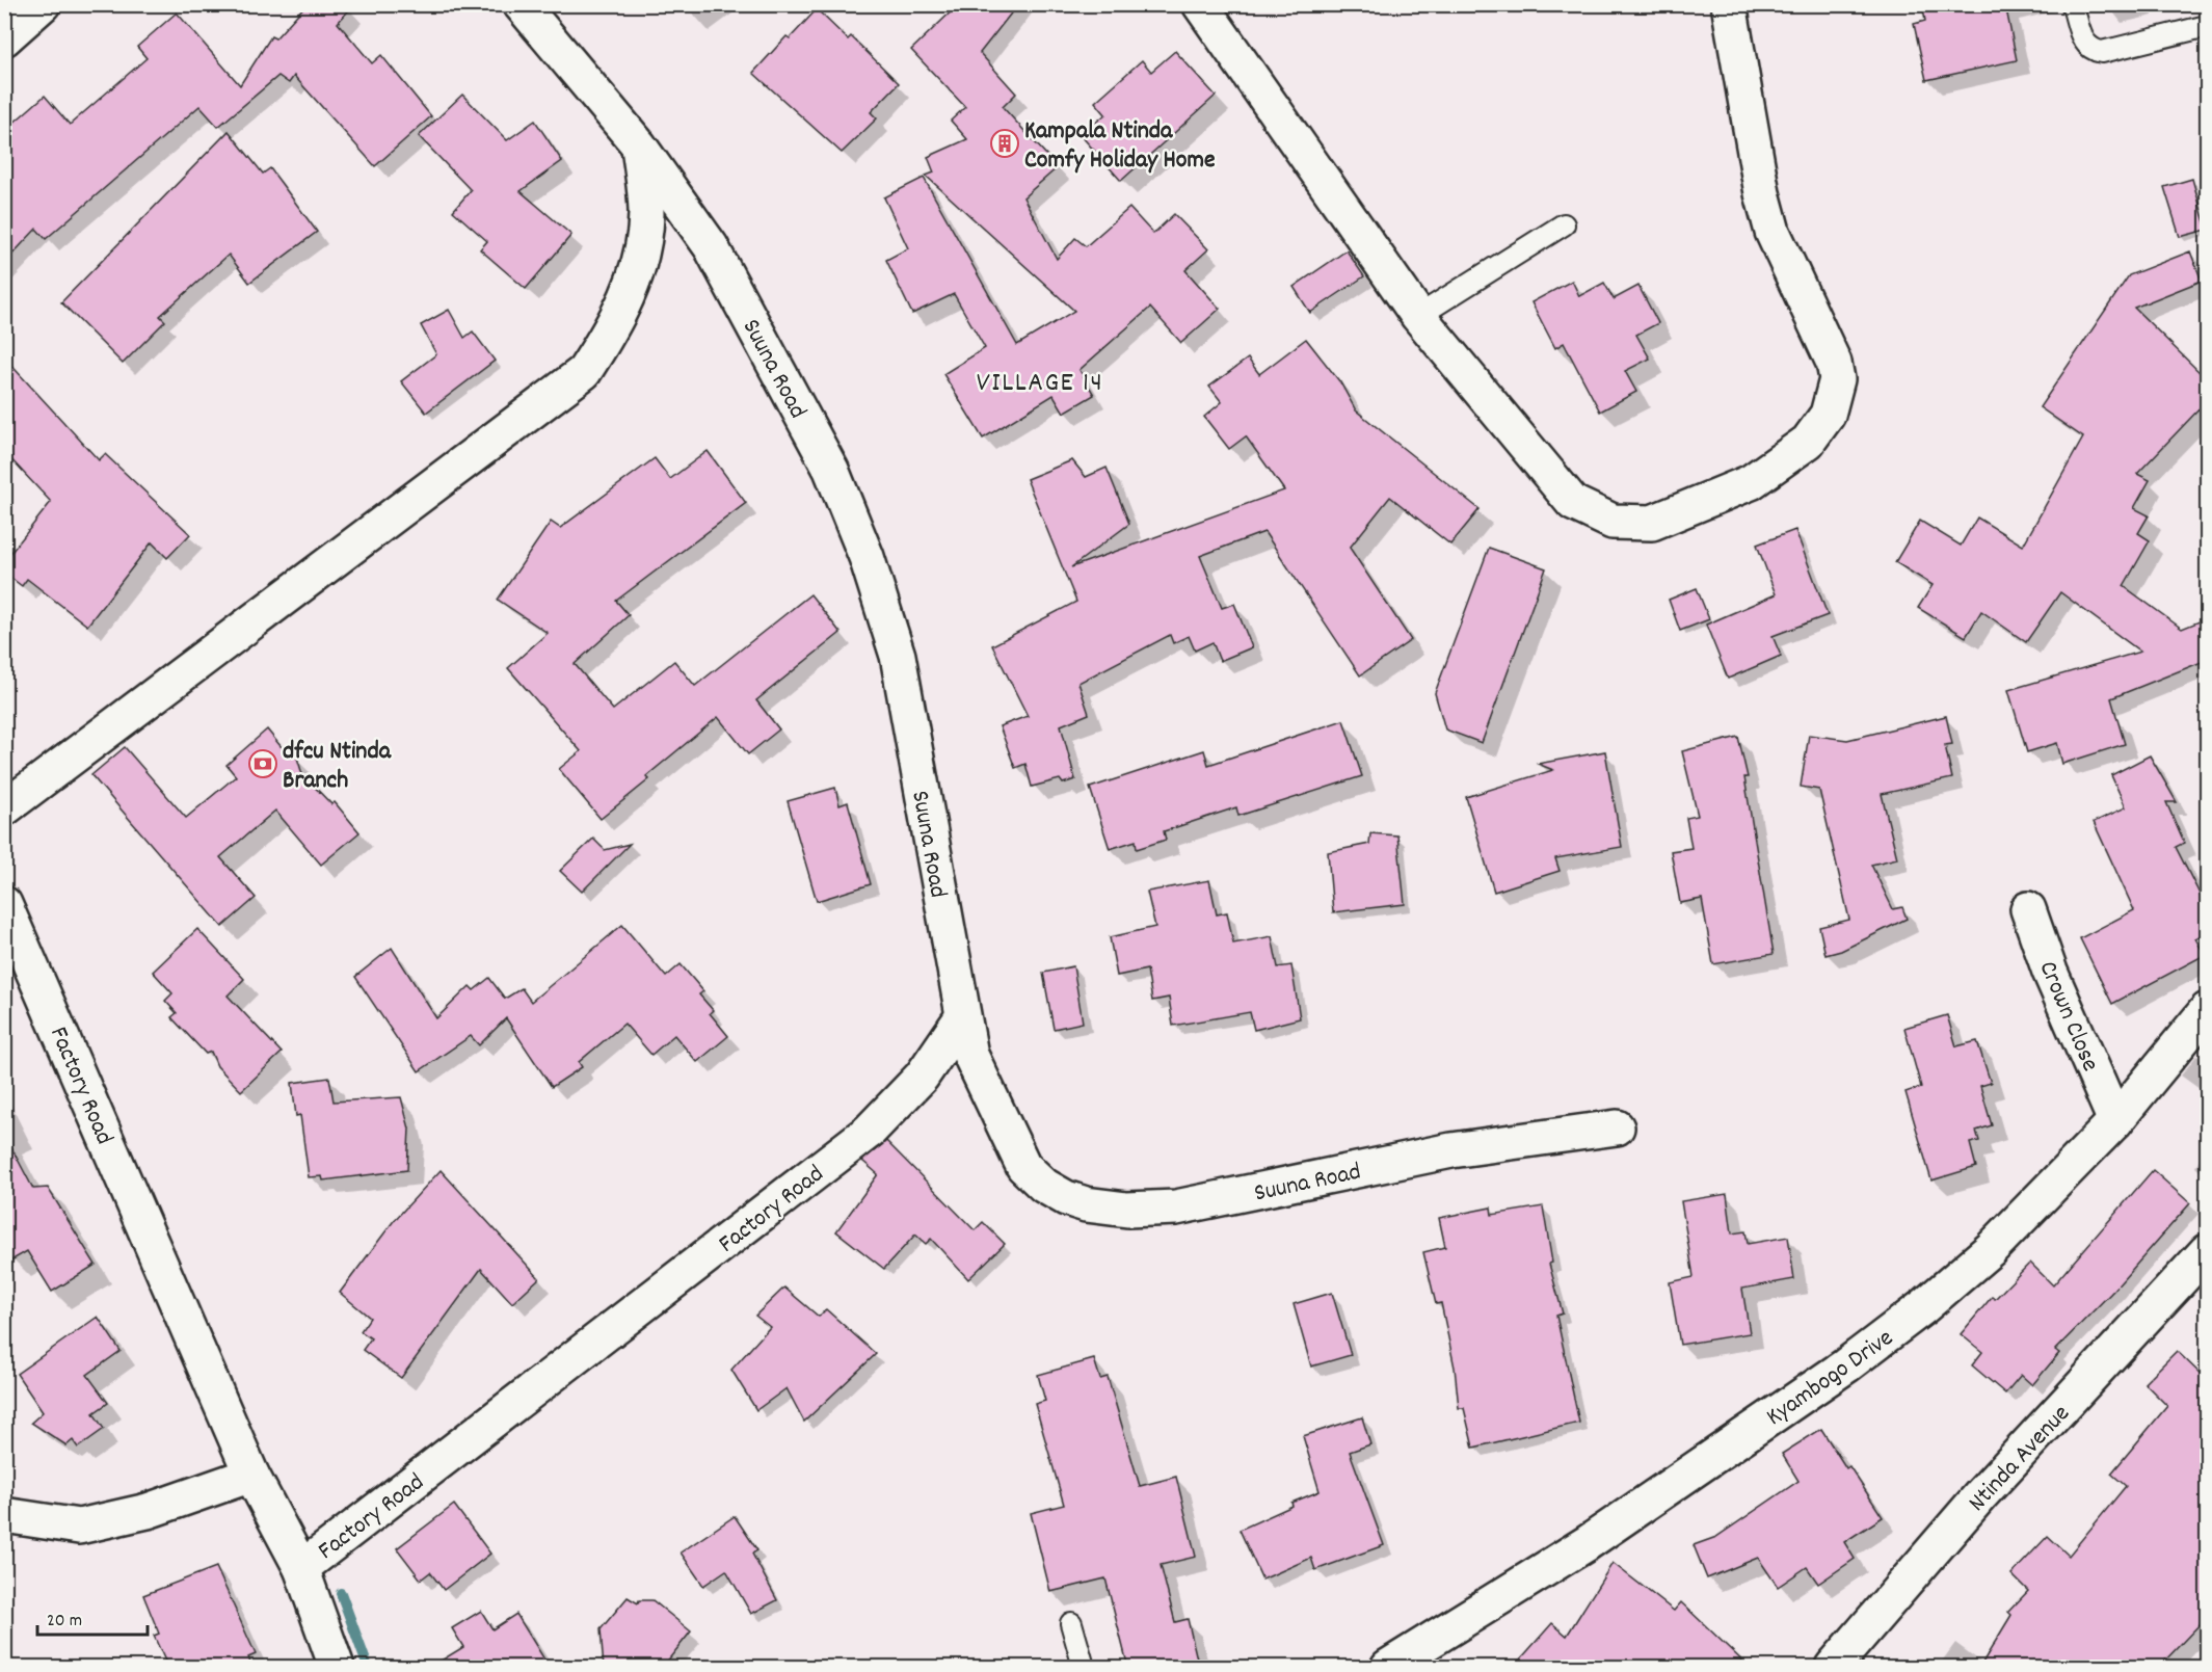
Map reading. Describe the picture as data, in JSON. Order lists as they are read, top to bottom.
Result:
{
  "streets": {
    "street": [
      "Suuna Road",
      "Crown Close",
      "Factory Road",
      "Kyambogo Drive",
      "Ntinda Avenue"
    ]
  },
  "crossings": [
    ["Suuna Road", "Factory Road"],
    ["Crown Close", "Kyambogo Drive"]
  ],
  "districts": ["VILLAGE 14"],
  "places": {
    "building": ["Kampala Ntinda Comfy Holiday Home"],
    "bank": ["dfcu Ntinda Branch"]
  },
  "scale_bar": "20 m"
}
